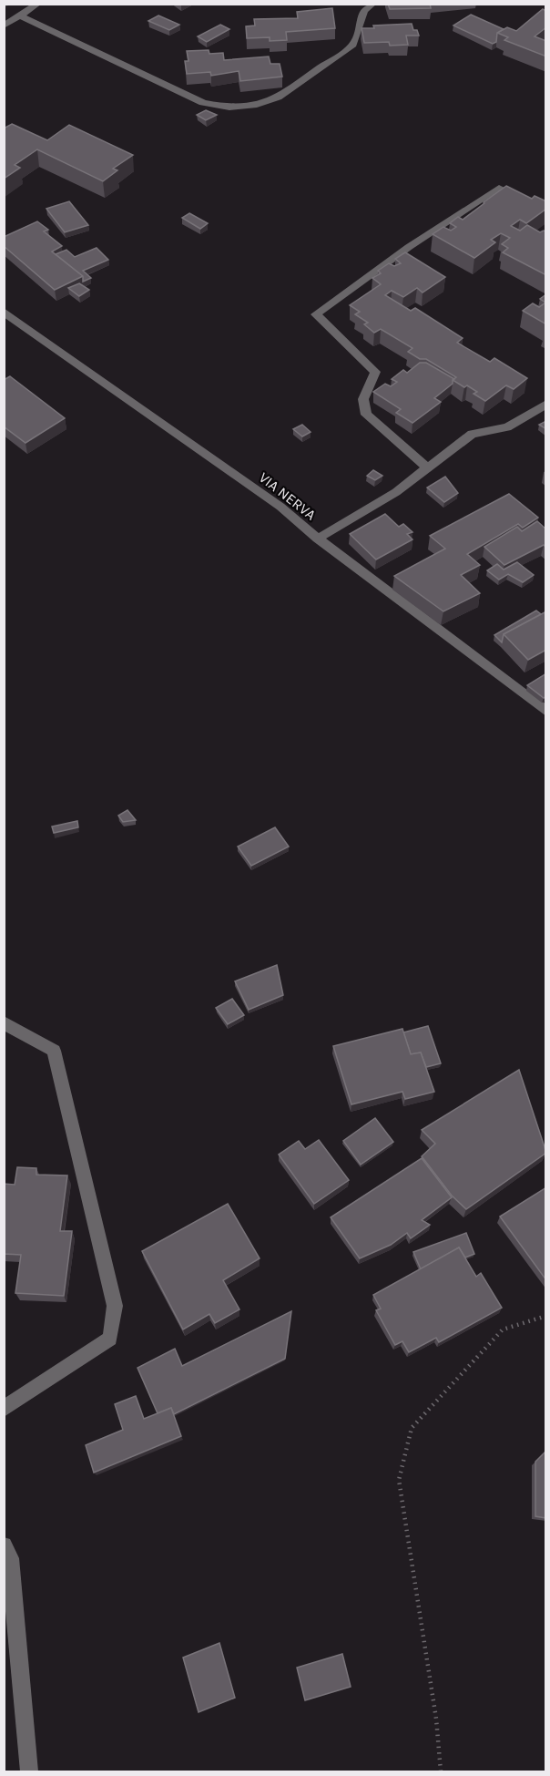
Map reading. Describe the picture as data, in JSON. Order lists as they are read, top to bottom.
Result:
{
  "streets": {
    "street": ["VIA NERVA"]
  }
}
